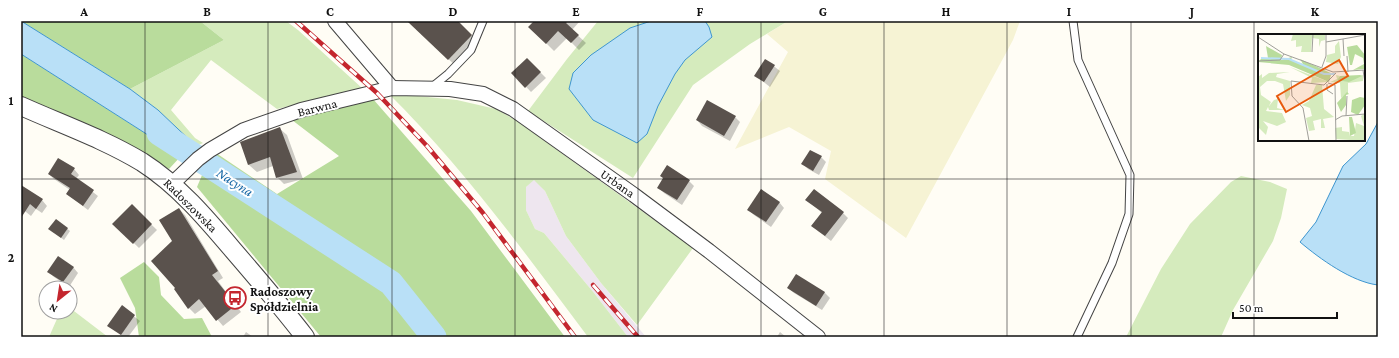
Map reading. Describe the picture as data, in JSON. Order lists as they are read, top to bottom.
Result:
{
  "streets": {
    "street": ["Barwna", "Urbana", "Radoszowska"]
  },
  "crossings": [
    ["Barwna", "Urbana"],
    ["Barwna", "Radoszowska"]
  ],
  "water": ["Nacyna"],
  "places": {
    "bus stop": ["Radoszowy Spółdzielnia"]
  },
  "scale_bar": "50 m",
  "north": "bottom left",
  "grid": {
    "columns": [
      "A",
      "B",
      "C",
      "D",
      "E",
      "F",
      "G",
      "H",
      "I",
      "J",
      "K"
    ],
    "rows": ["1", "2"]
  }
}
